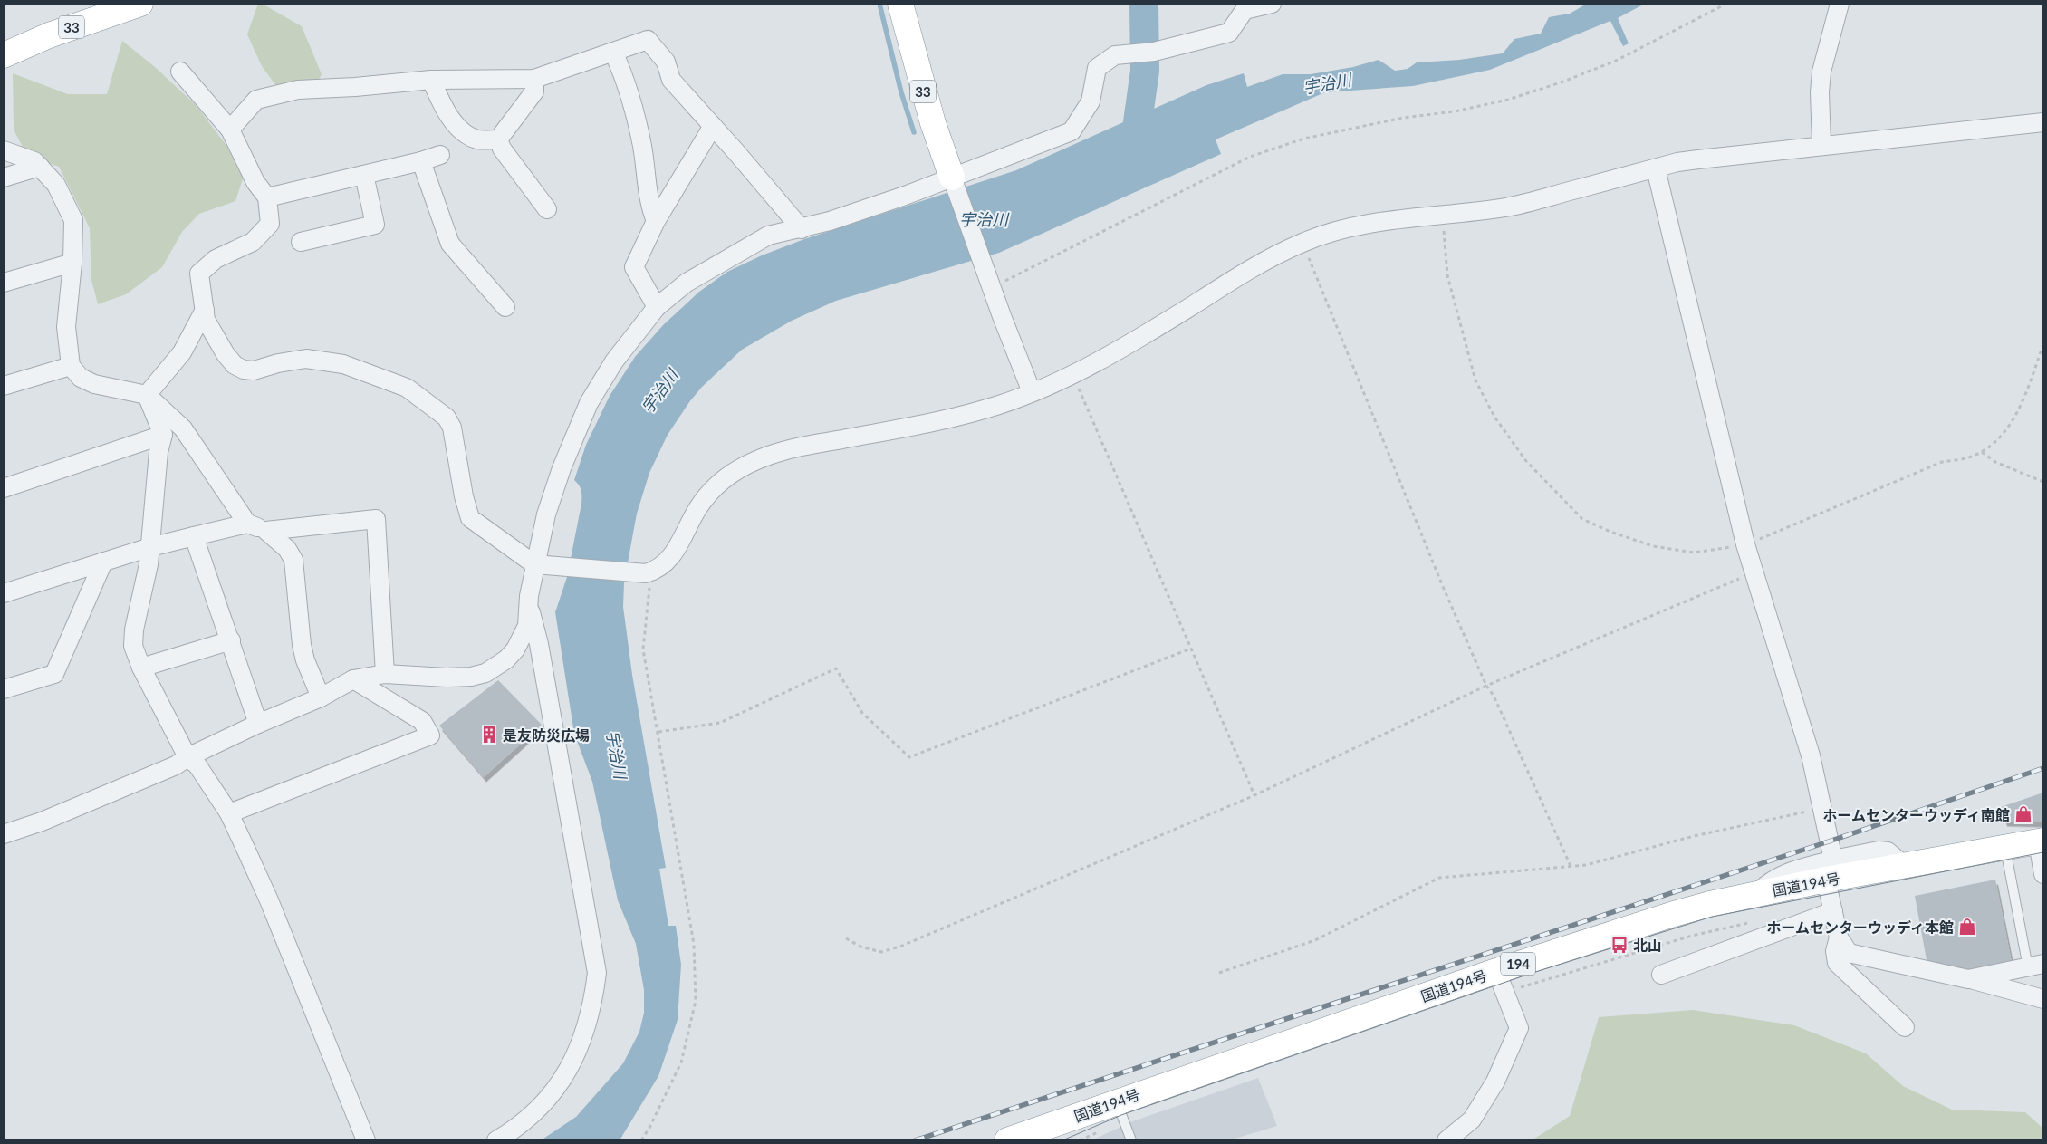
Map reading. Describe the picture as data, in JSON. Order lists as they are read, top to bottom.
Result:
{
  "streets": {
    "highway": ["33", "国道194号", "194"]
  },
  "water": ["宇治川"],
  "places": {
    "building": ["是友防災広場"],
    "shop": ["ホームセンターウッディ南館", "ホームセンターウッディ本館"],
    "bus stop": ["北山"]
  }
}
